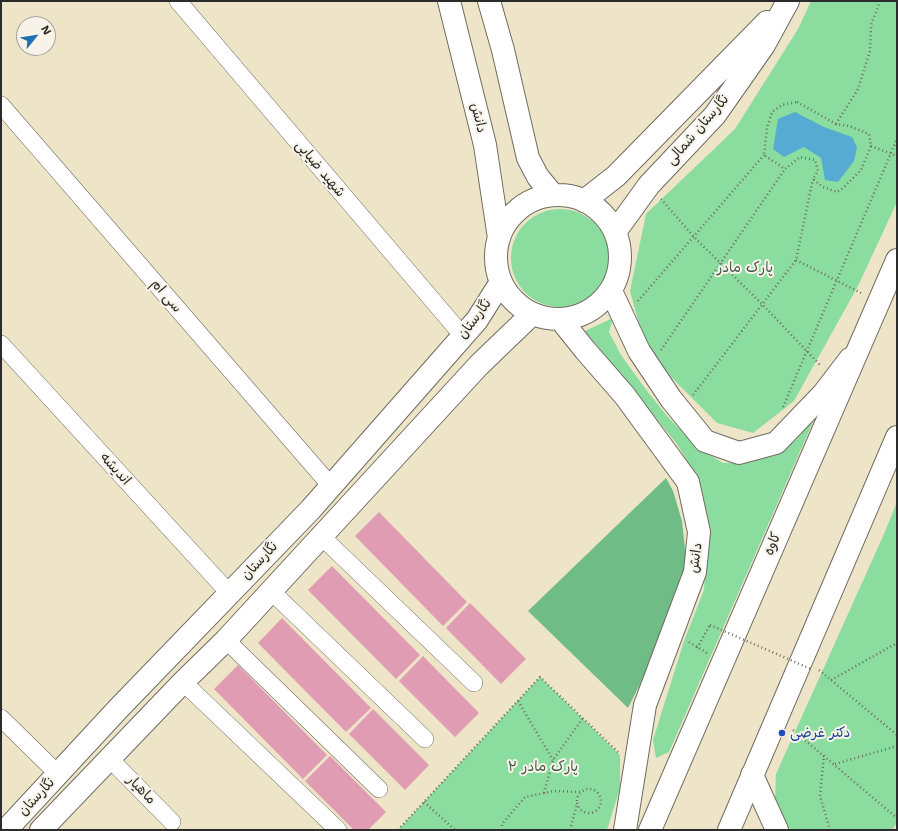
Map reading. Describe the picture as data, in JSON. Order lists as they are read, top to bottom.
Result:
{
  "streets": {
    "main road": [
      "دانش",
      "نگارستان شمالی",
      "نگارستان",
      "کاوه"
    ],
    "street": [
      "شهید ضیایی",
      "سی ام",
      "اندیشه",
      "ماهیار"
    ]
  },
  "crossings": [
    ["دانش", "نگارستان شمالی"],
    ["دانش", "نگارستان"],
    ["نگارستان شمالی", "نگارستان"],
    ["شهید ضیایی", "نگارستان"],
    ["سی ام", "نگارستان"],
    ["نگارستان", "اندیشه"],
    ["نگارستان", "ماهیار"]
  ],
  "parks": ["پارک مادر", "پارک مادر ۲"],
  "places": ["دکتر غرضی"],
  "north": "top right"
}
